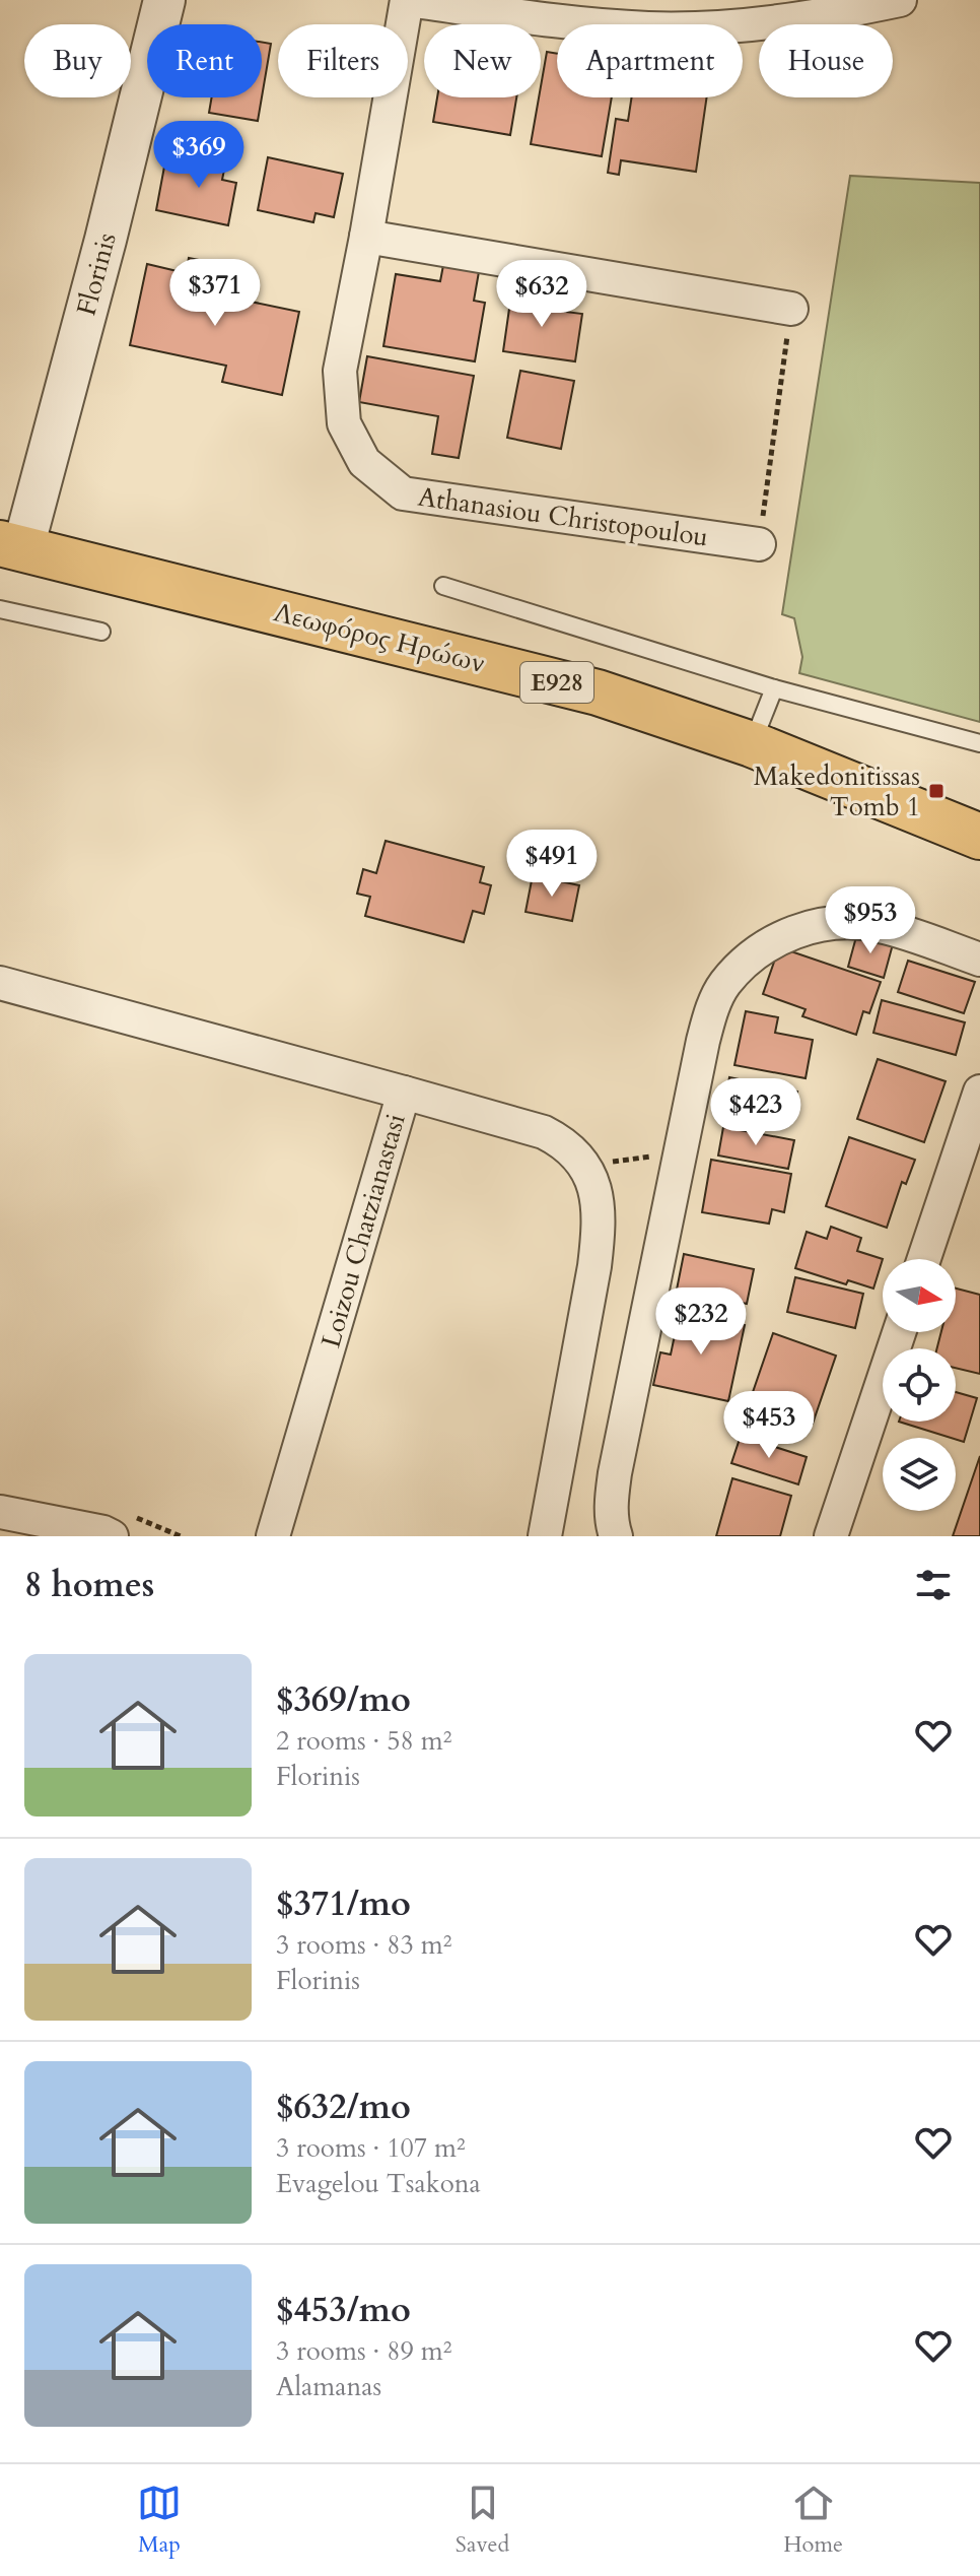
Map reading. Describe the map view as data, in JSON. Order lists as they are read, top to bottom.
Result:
{
  "streets": {
    "main road": ["Λεωφόρος Ηρώων", "E928"],
    "street": ["Florinis", "Athanasiou Christopoulou", "Loizou Chatzianastasi"]
  },
  "crossings": [
    ["Florinis", "Λεωφόρος Ηρώων"]
  ],
  "places": {
    "transit": ["Makedonitissas Tomb 1"]
  },
  "north": "right",
  "page": {
    "chip": [
      "Buy",
      "Rent",
      "Filters",
      "New",
      "Apartment",
      "House"
    ],
    "price": [
      "$369",
      "$371",
      "$632",
      "$491",
      "$953",
      "$423",
      "$232",
      "$453"
    ],
    "heading": "8 homes",
    "list": [
      {
        "name": "$369/mo",
        "note": "2 rooms · 58 m² · Florinis"
      },
      {
        "name": "$371/mo",
        "note": "3 rooms · 83 m² · Florinis"
      },
      {
        "name": "$632/mo",
        "note": "3 rooms · 107 m² · Evagelou Tsakona"
      },
      {
        "name": "$453/mo",
        "note": "3 rooms · 89 m² · Alamanas"
      }
    ],
    "tabs": ["Map", "Saved", "Home"]
  }
}
